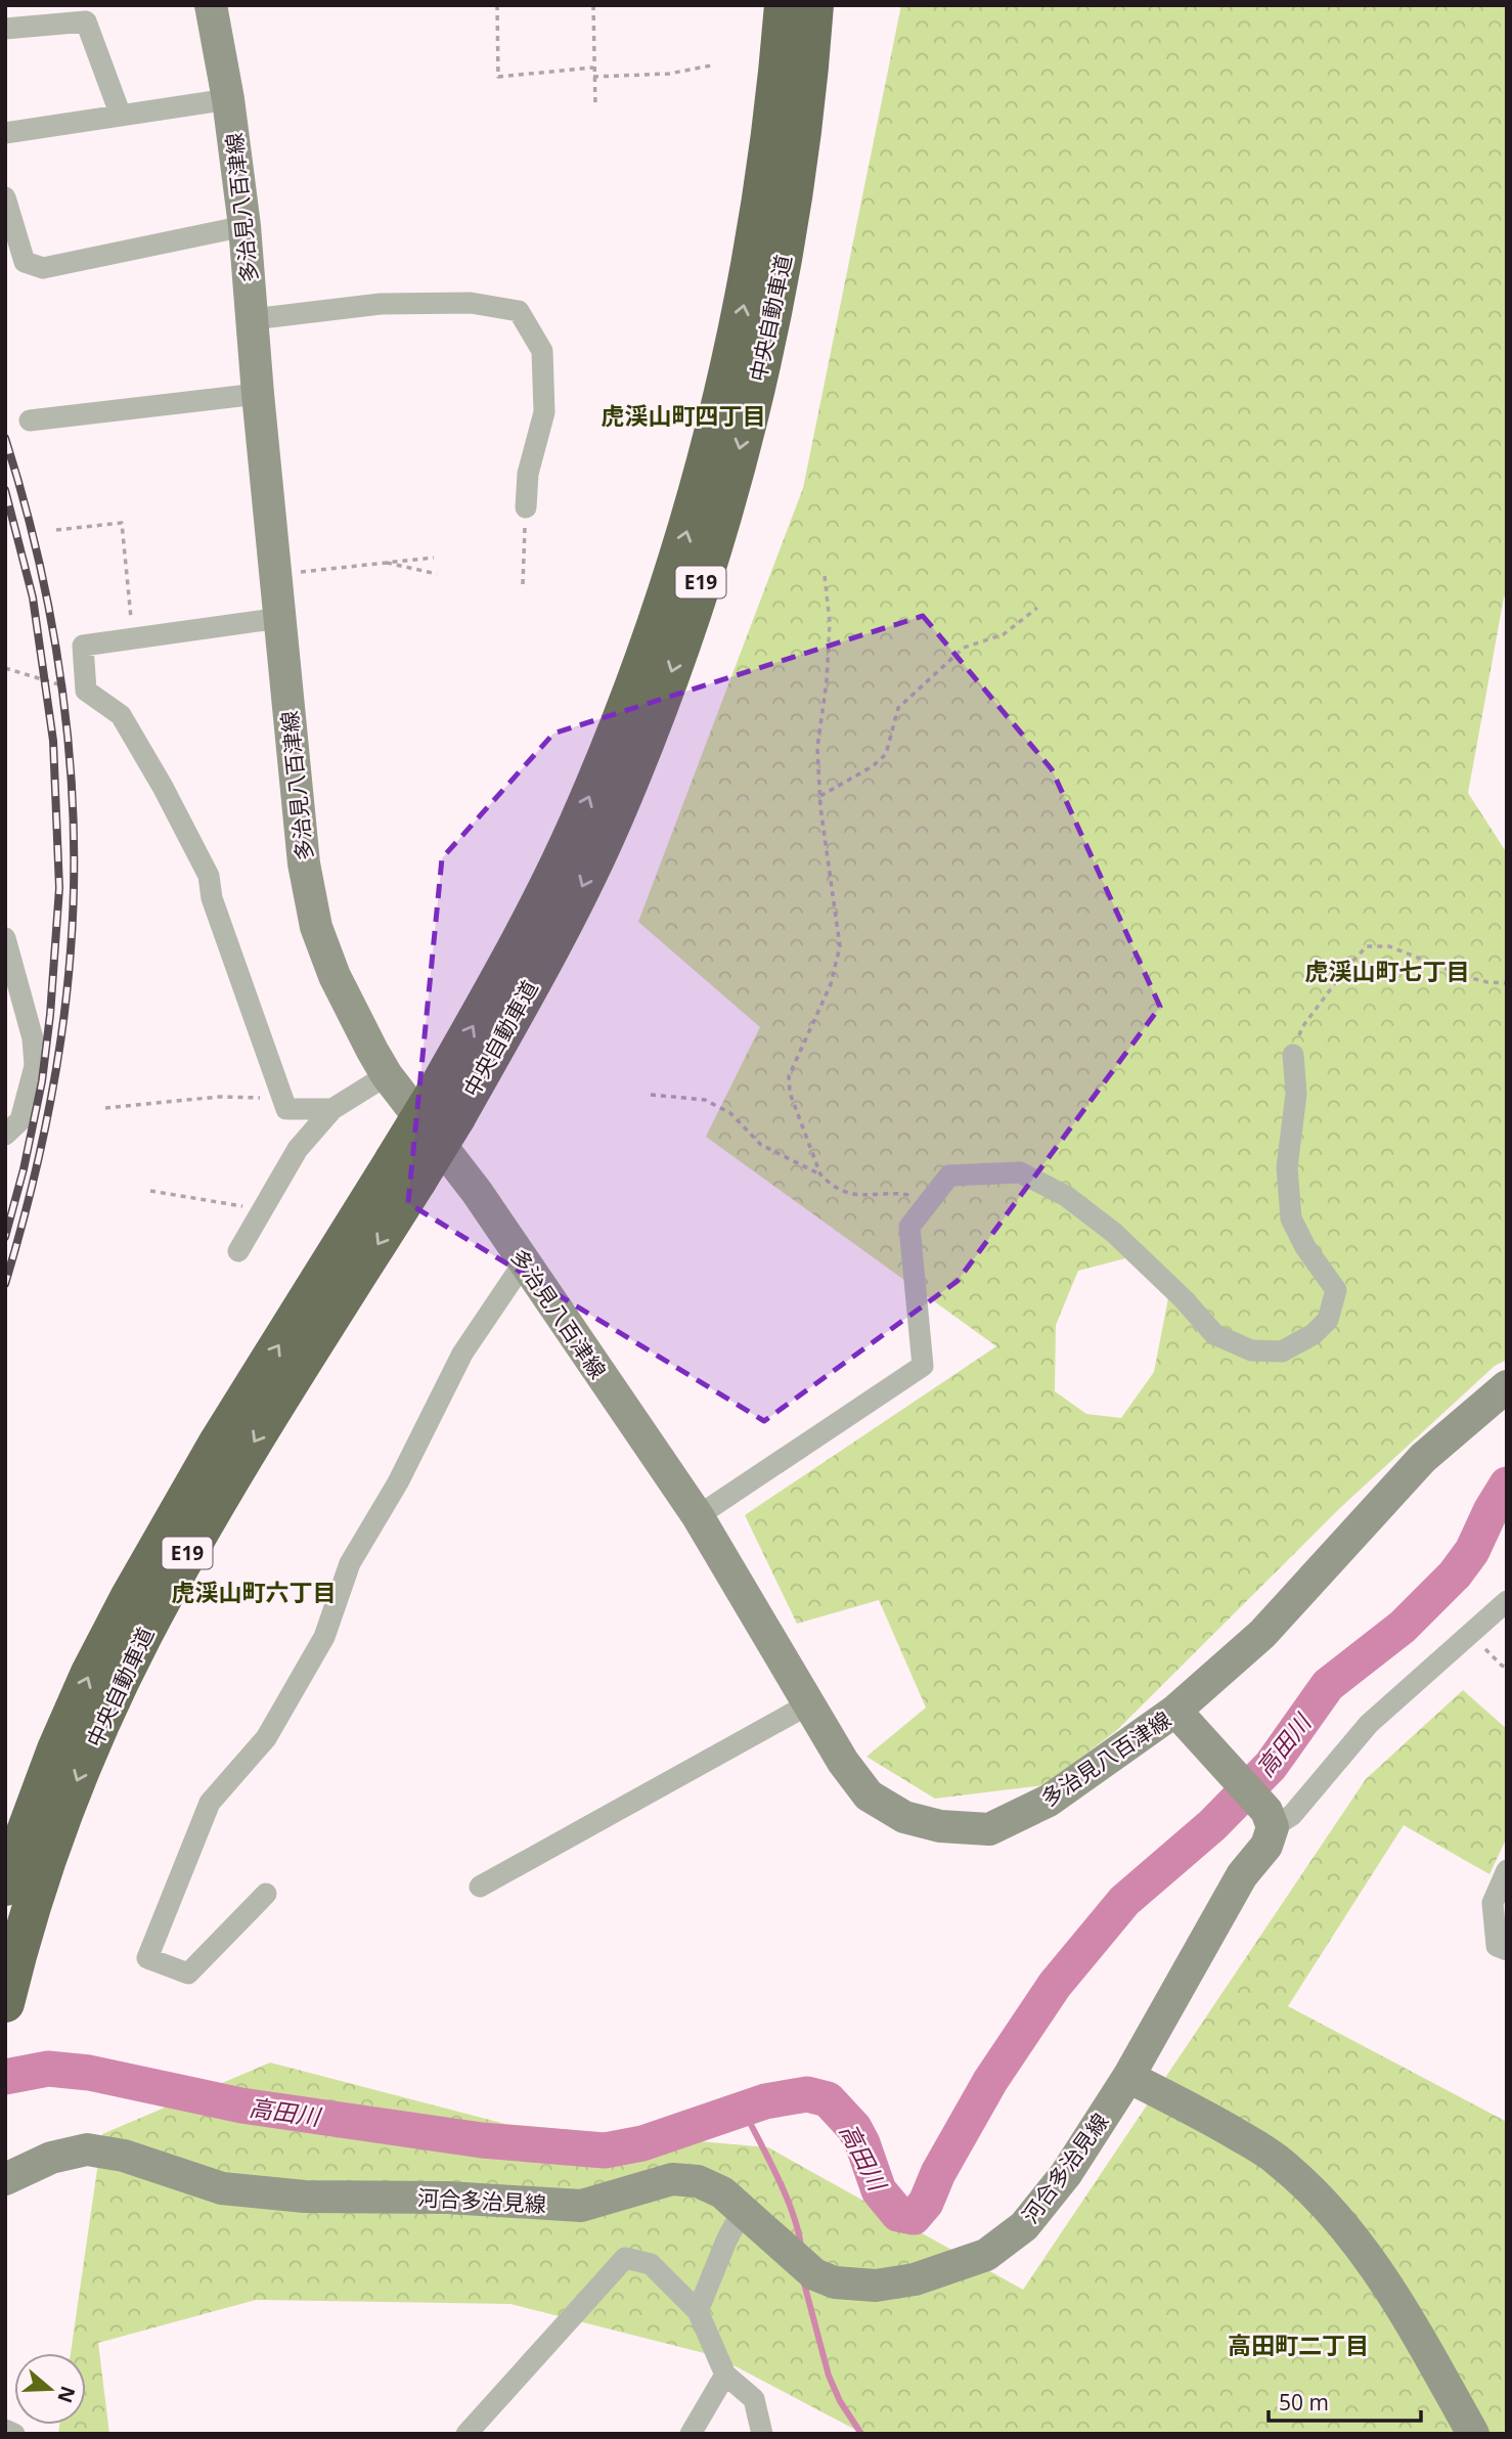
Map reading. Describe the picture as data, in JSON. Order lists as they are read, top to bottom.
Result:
{
  "streets": {
    "highway": ["中央自動車道", "E19"],
    "main road": ["多治見八百津線", "河合多治見線"]
  },
  "districts": [
    "虎渓山町四丁目",
    "虎渓山町七丁目",
    "虎渓山町六丁目",
    "高田町二丁目"
  ],
  "water": ["高田川"],
  "scale_bar": "50 m",
  "north": "right"
}
